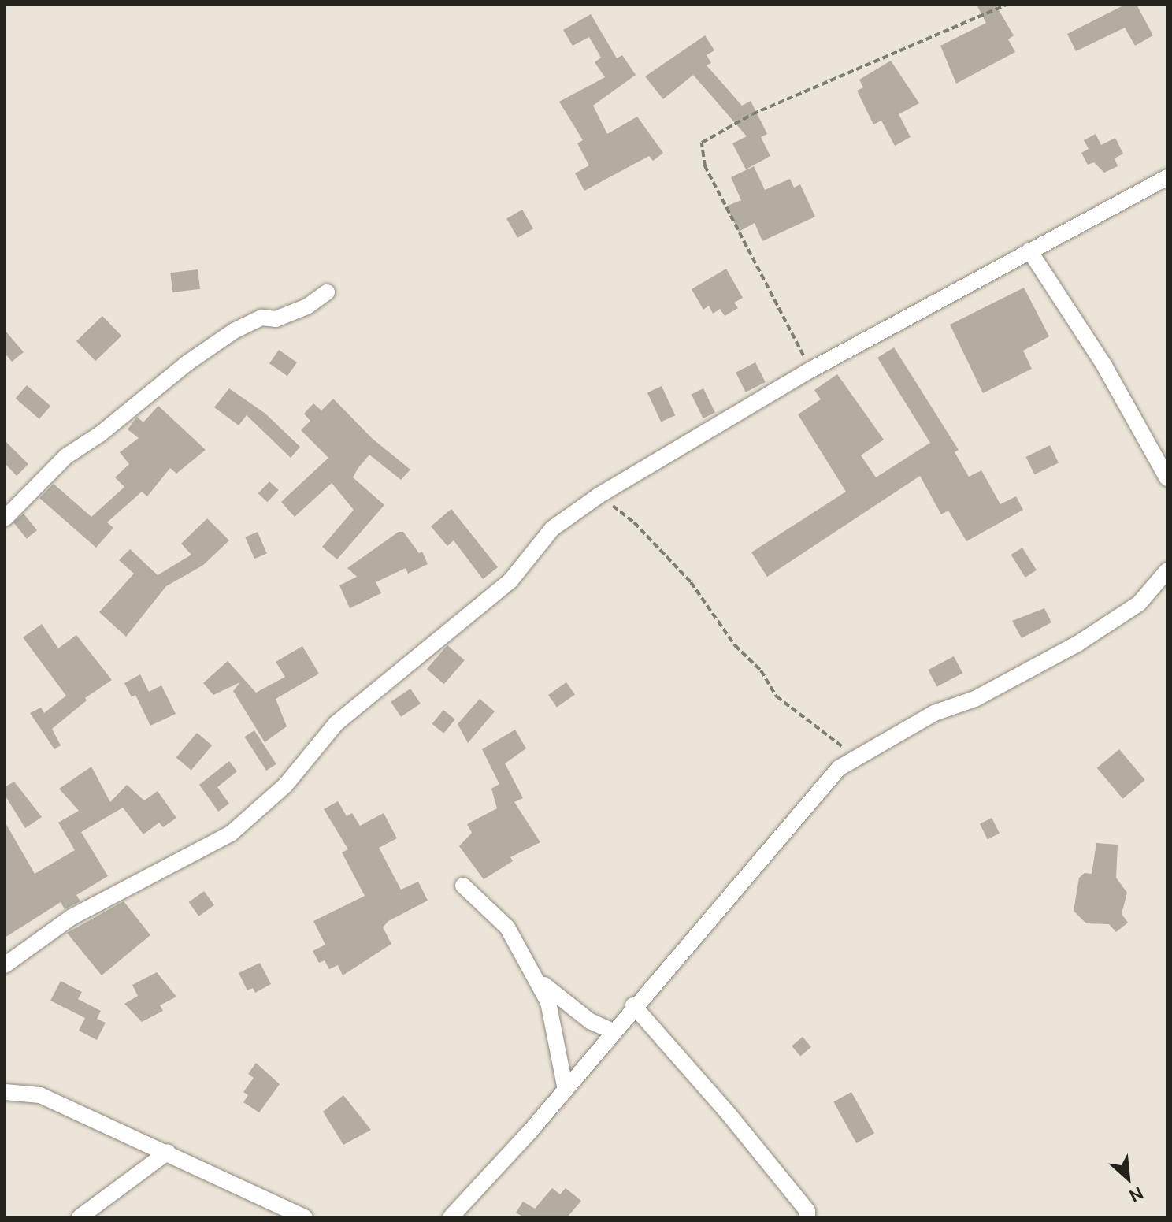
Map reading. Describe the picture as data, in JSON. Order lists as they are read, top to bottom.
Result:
{
  "north": "bottom right"
}
